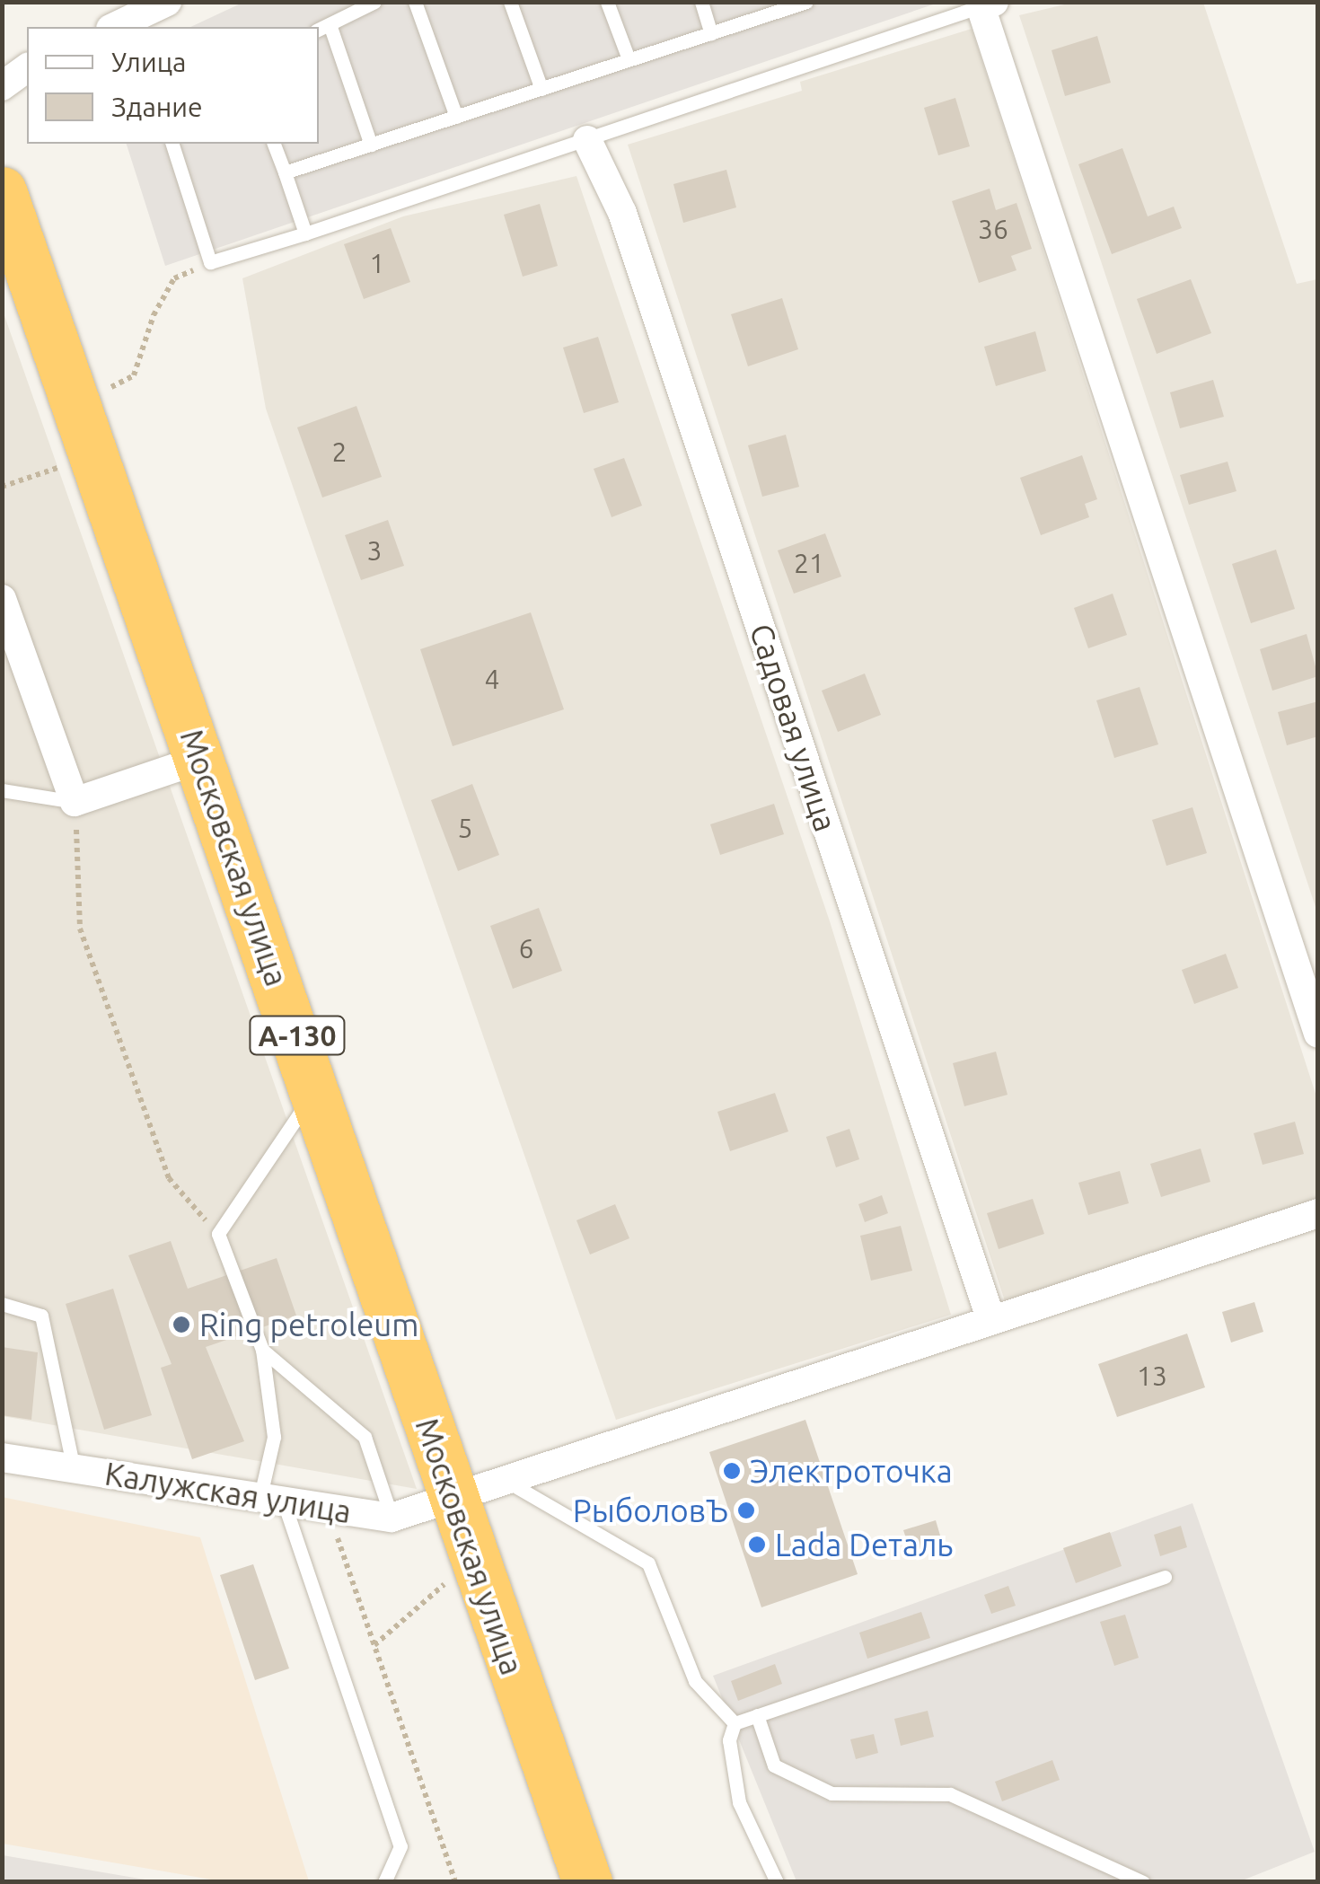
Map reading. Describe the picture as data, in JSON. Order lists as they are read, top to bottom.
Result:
{
  "streets": {
    "highway": ["Московская улица", "А-130"],
    "street": ["Садовая улица", "Калужская улица"]
  },
  "crossings": [
    ["Садовая улица", "Калужская улица"],
    ["Московская улица", "Калужская улица"]
  ],
  "places": [
    "Ring petroleum",
    "Электроточка",
    "РыболовЪ",
    "Lada Dеталь"
  ],
  "house_numbers": [
    "36",
    "1",
    "2",
    "3",
    "21",
    "4",
    "5",
    "6",
    "13"
  ],
  "legend": ["Улица", "Здание"]
}
